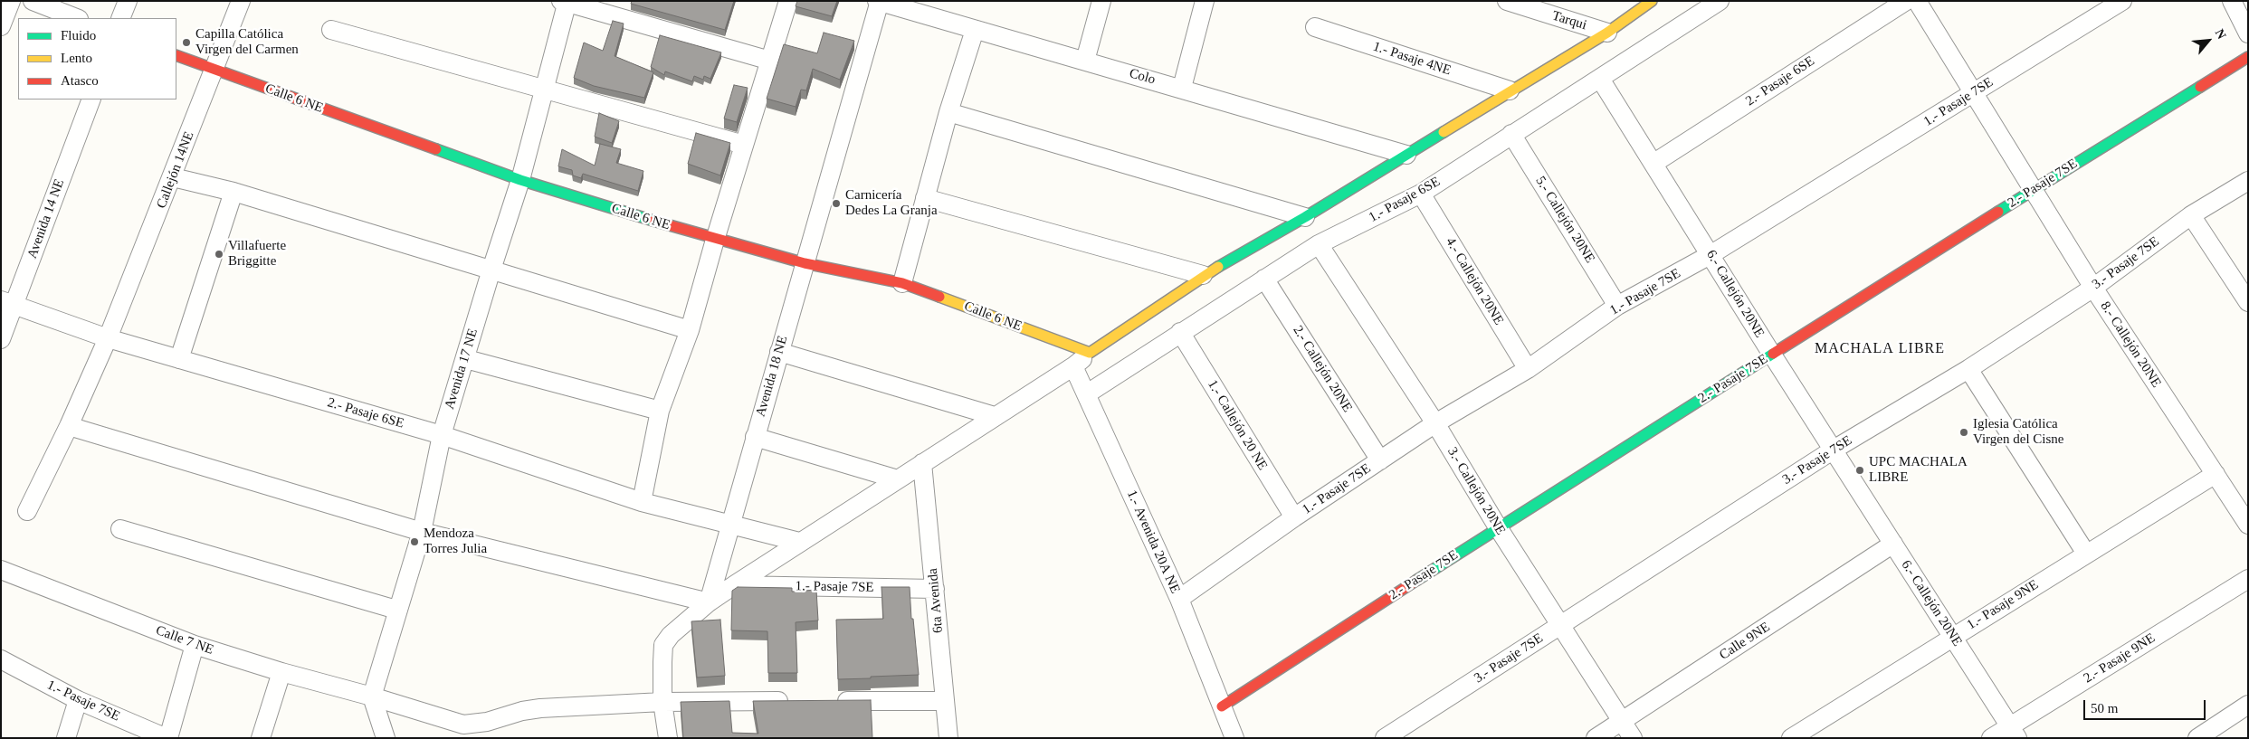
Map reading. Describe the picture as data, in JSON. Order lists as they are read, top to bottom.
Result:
{
  "streets": {
    "street": [
      "Tarqui",
      "1.- Pasaje 4NE",
      "Colo",
      "2.- Pasaje 6SE",
      "Calle 6 NE",
      "1.- Pasaje 7SE",
      "Callejón 14NE",
      "2.- Pasaje 7SE",
      "1.- Pasaje 6SE",
      "Avenida 14 NE",
      "5.- Callejón 20NE",
      "3.- Pasaje 7SE",
      "4.- Callejón 20NE",
      "6.- Callejón 20NE",
      "8.- Callejón 20NE",
      "Avenida 17 NE",
      "2.- Callejón 20NE",
      "Avenida 18 NE",
      "1.- Callejón 20 NE",
      "3.- Callejón 20NE",
      "1.- Avenida 20A NE",
      "6ta Avenida",
      "1.- Pasaje 9NE",
      "Calle 7 NE",
      "Calle 9NE",
      "2.- Pasaje 9NE"
    ]
  },
  "crossings": [
    ["Colo", "Avenida 18 NE"],
    ["2.- Pasaje 6SE", "Callejón 14NE"],
    ["2.- Pasaje 6SE", "Avenida 14 NE"],
    ["2.- Pasaje 6SE", "6.- Callejón 20NE"],
    ["2.- Pasaje 6SE", "Avenida 17 NE"],
    ["2.- Pasaje 6SE", "Avenida 18 NE"],
    ["Calle 6 NE", "Callejón 14NE"],
    ["Calle 6 NE", "Avenida 17 NE"],
    ["Calle 6 NE", "Avenida 18 NE"],
    ["1.- Pasaje 7SE", "5.- Callejón 20NE"],
    ["1.- Pasaje 7SE", "4.- Callejón 20NE"],
    ["1.- Pasaje 7SE", "6.- Callejón 20NE"],
    ["1.- Pasaje 7SE", "8.- Callejón 20NE"],
    ["1.- Pasaje 7SE", "2.- Callejón 20NE"],
    ["1.- Pasaje 7SE", "1.- Callejón 20 NE"],
    ["1.- Pasaje 7SE", "3.- Callejón 20NE"],
    ["1.- Pasaje 7SE", "1.- Avenida 20A NE"],
    ["1.- Pasaje 7SE", "6ta Avenida"],
    ["2.- Pasaje 7SE", "6.- Callejón 20NE"],
    ["2.- Pasaje 7SE", "8.- Callejón 20NE"],
    ["2.- Pasaje 7SE", "3.- Callejón 20NE"],
    ["2.- Pasaje 7SE", "1.- Avenida 20A NE"],
    ["1.- Pasaje 6SE", "5.- Callejón 20NE"],
    ["1.- Pasaje 6SE", "4.- Callejón 20NE"],
    ["1.- Pasaje 6SE", "6.- Callejón 20NE"],
    ["1.- Pasaje 6SE", "2.- Callejón 20NE"],
    ["1.- Pasaje 6SE", "1.- Callejón 20 NE"],
    ["1.- Pasaje 6SE", "3.- Callejón 20NE"],
    ["1.- Pasaje 6SE", "1.- Avenida 20A NE"],
    ["3.- Pasaje 7SE", "6.- Callejón 20NE"],
    ["3.- Pasaje 7SE", "8.- Callejón 20NE"],
    ["3.- Pasaje 7SE", "3.- Callejón 20NE"],
    ["6.- Callejón 20NE", "1.- Pasaje 9NE"],
    ["6.- Callejón 20NE", "Calle 9NE"],
    ["6.- Callejón 20NE", "2.- Pasaje 9NE"],
    ["8.- Callejón 20NE", "1.- Pasaje 9NE"],
    ["Avenida 17 NE", "Calle 7 NE"],
    ["3.- Callejón 20NE", "Calle 9NE"]
  ],
  "districts": ["MACHALA LIBRE"],
  "places": [
    "Capilla Católica Virgen del Carmen",
    "Carnicería Dedes La Granja",
    "Villafuerte Briggitte",
    "Iglesia Católica Virgen del Cisne",
    "UPC MACHALA LIBRE",
    "Mendoza Torres Julia"
  ],
  "legend": ["Fluido", "Lento", "Atasco"],
  "scale_bar": "50 m",
  "north": "top right"
}
